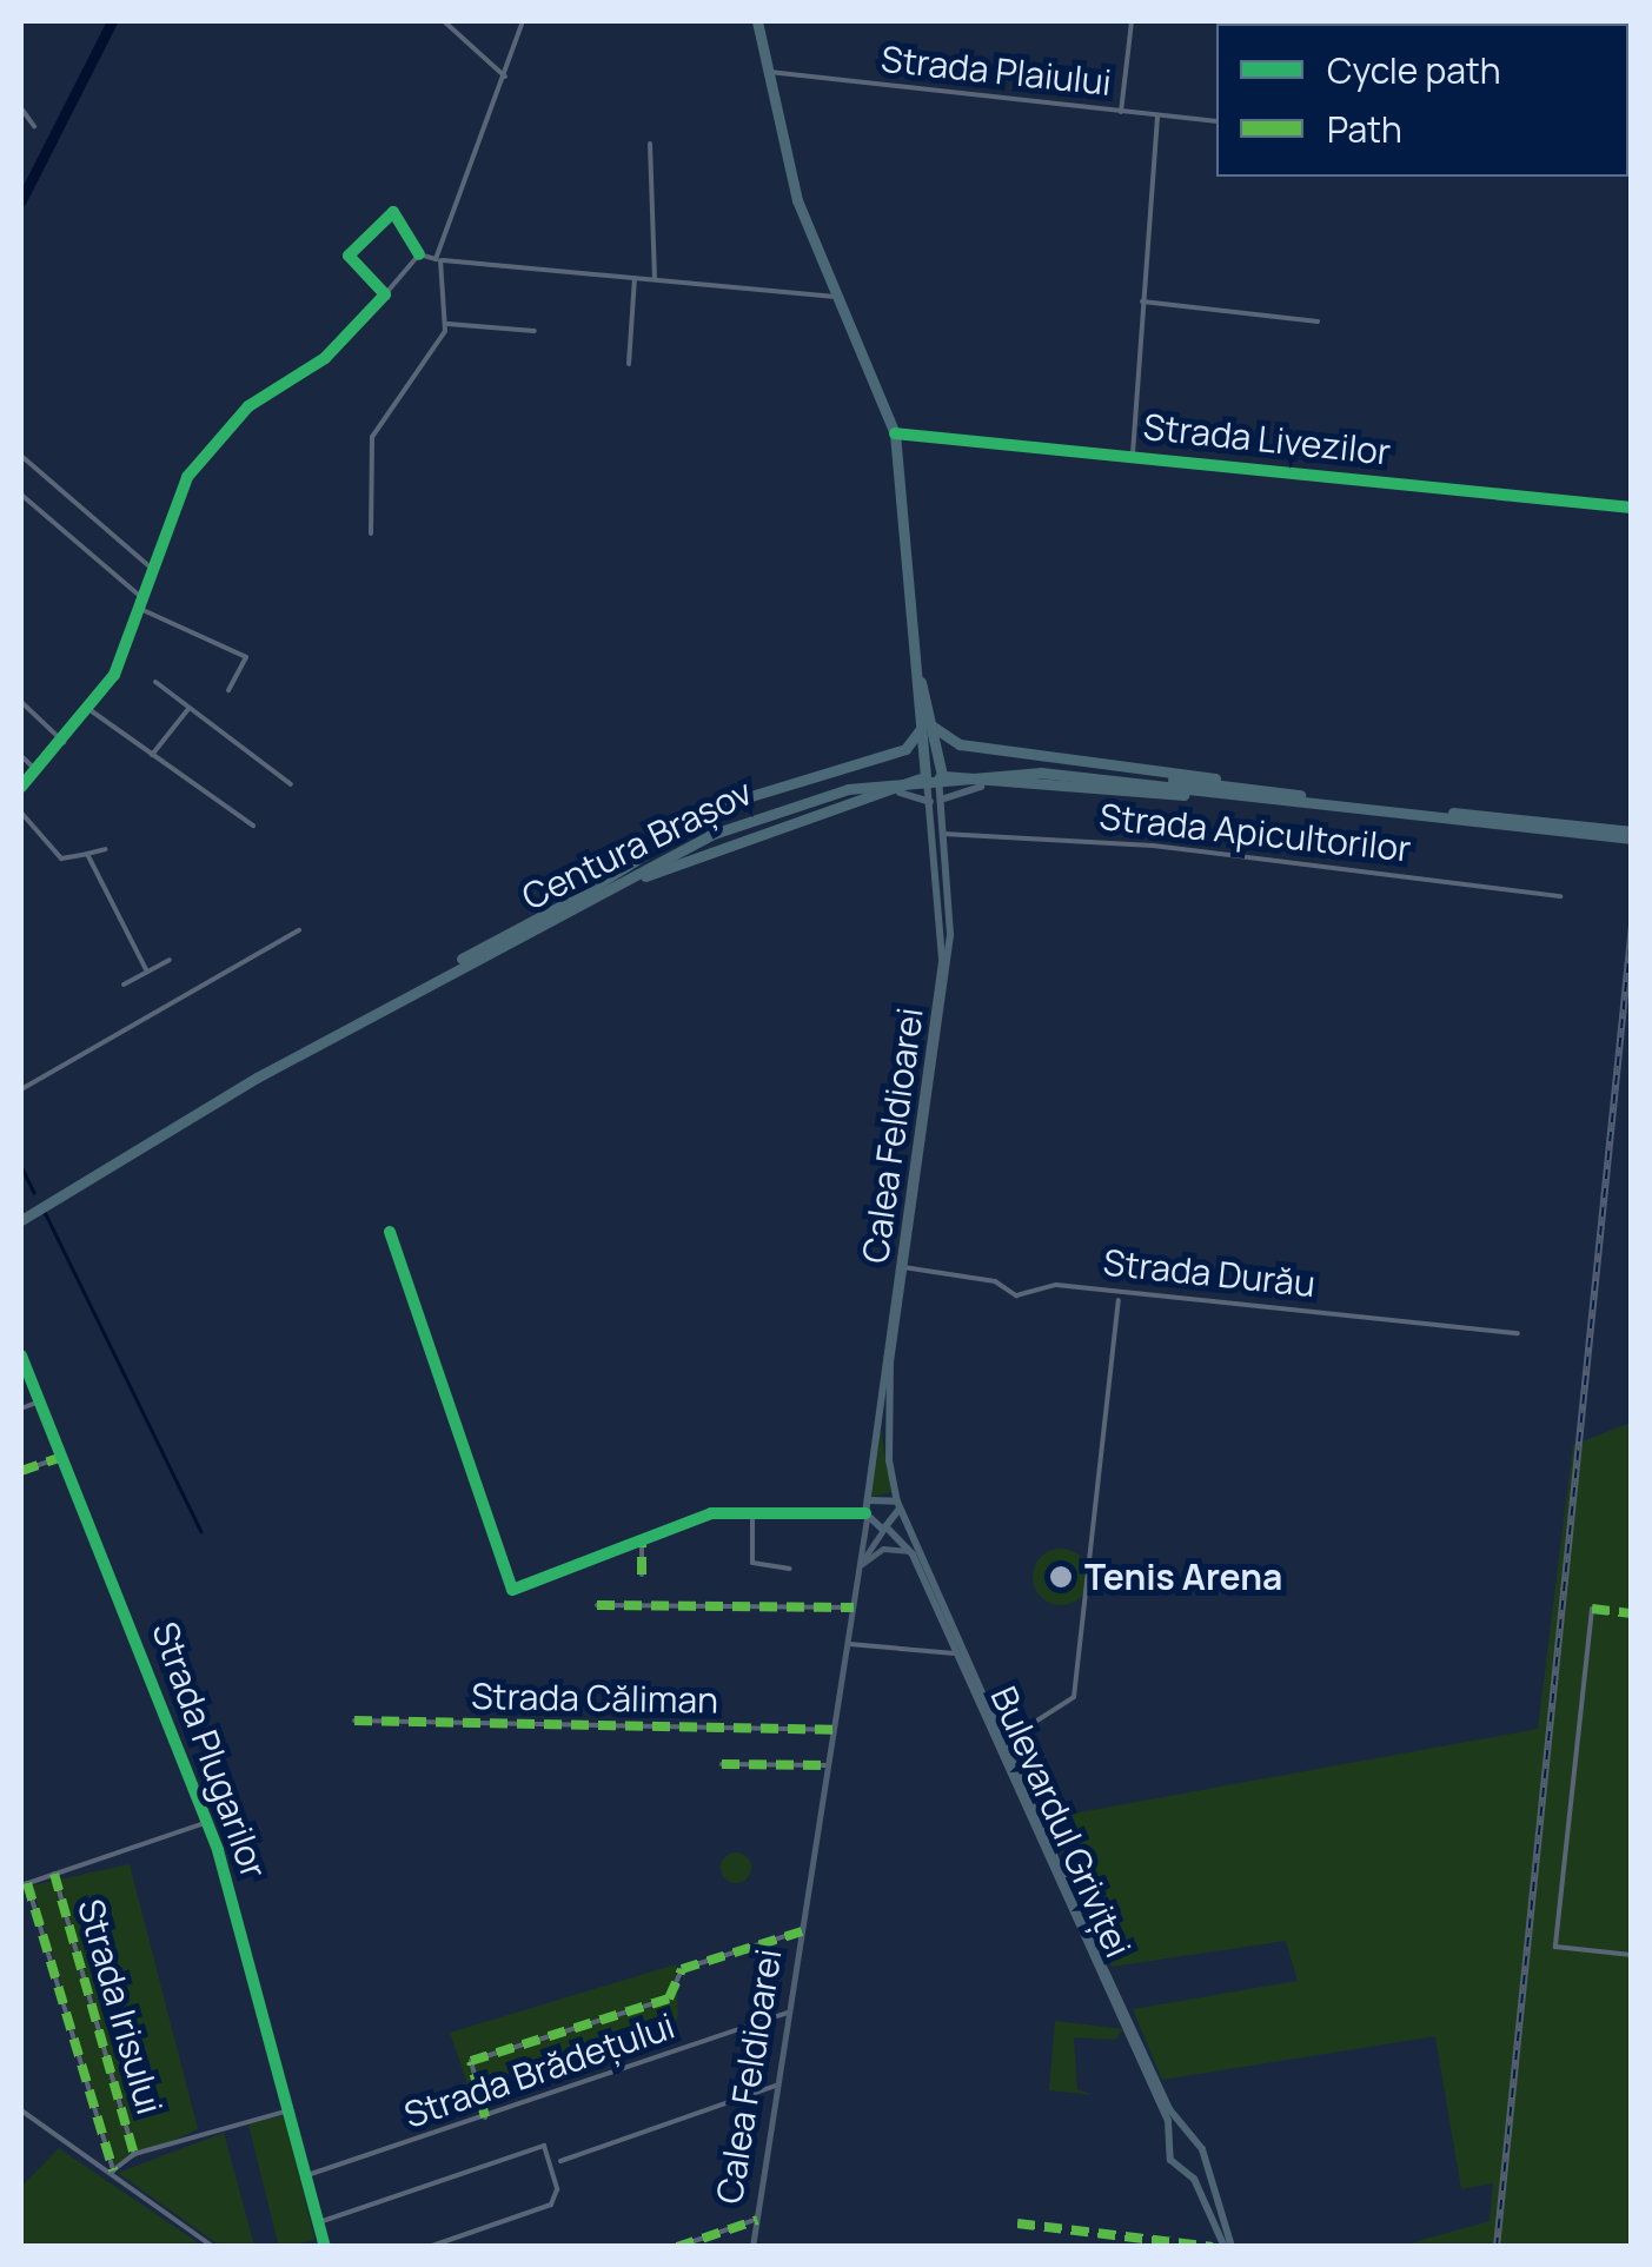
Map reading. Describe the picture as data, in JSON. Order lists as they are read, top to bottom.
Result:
{
  "streets": {
    "highway": ["Centura Brașov", "Calea Feldioarei"],
    "main road": ["Bulevardul Griviței"],
    "street": [
      "Strada Plaiului",
      "Strada Livezilor",
      "Strada Apicultorilor",
      "Strada Durău",
      "Strada Căliman",
      "Strada Plugarilor",
      "Strada Irisului",
      "Strada Brădețului"
    ]
  },
  "crossings": [
    ["Strada Plaiului", "Calea Feldioarei"],
    ["Strada Livezilor", "Calea Feldioarei"],
    ["Strada Apicultorilor", "Calea Feldioarei"],
    ["Calea Feldioarei", "Strada Durău"],
    ["Calea Feldioarei", "Strada Căliman"],
    ["Calea Feldioarei", "Bulevardul Griviței"],
    ["Calea Feldioarei", "Strada Brădețului"],
    ["Strada Plugarilor", "Strada Brădețului"]
  ],
  "places": ["Tenis Arena"],
  "legend": ["Cycle path", "Path"]
}
